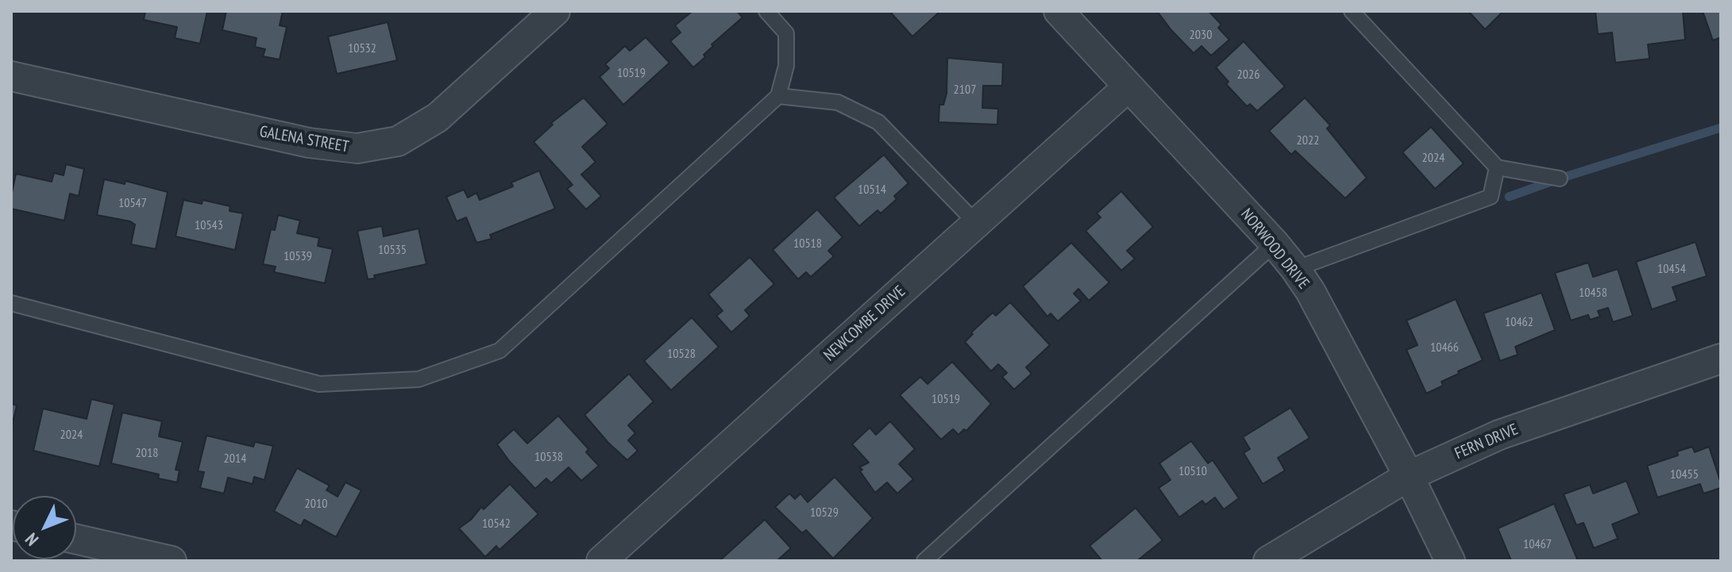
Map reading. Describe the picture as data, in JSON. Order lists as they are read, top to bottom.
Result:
{
  "streets": {
    "street": [
      "GALENA STREET",
      "NORWOOD DRIVE",
      "NEWCOMBE DRIVE",
      "FERN DRIVE"
    ]
  },
  "crossings": [
    ["NORWOOD DRIVE", "NEWCOMBE DRIVE"],
    ["NORWOOD DRIVE", "FERN DRIVE"]
  ],
  "house_numbers": [
    "2030",
    "10532",
    "10519",
    "2026",
    "2107",
    "2022",
    "2024",
    "10514",
    "10547",
    "10543",
    "10518",
    "10535",
    "10539",
    "10454",
    "10458",
    "10462",
    "10466",
    "10528",
    "10519",
    "2024",
    "2018",
    "10538",
    "2014",
    "10510",
    "10455",
    "2010",
    "10529",
    "10542",
    "10467"
  ],
  "north": "bottom left"
}
